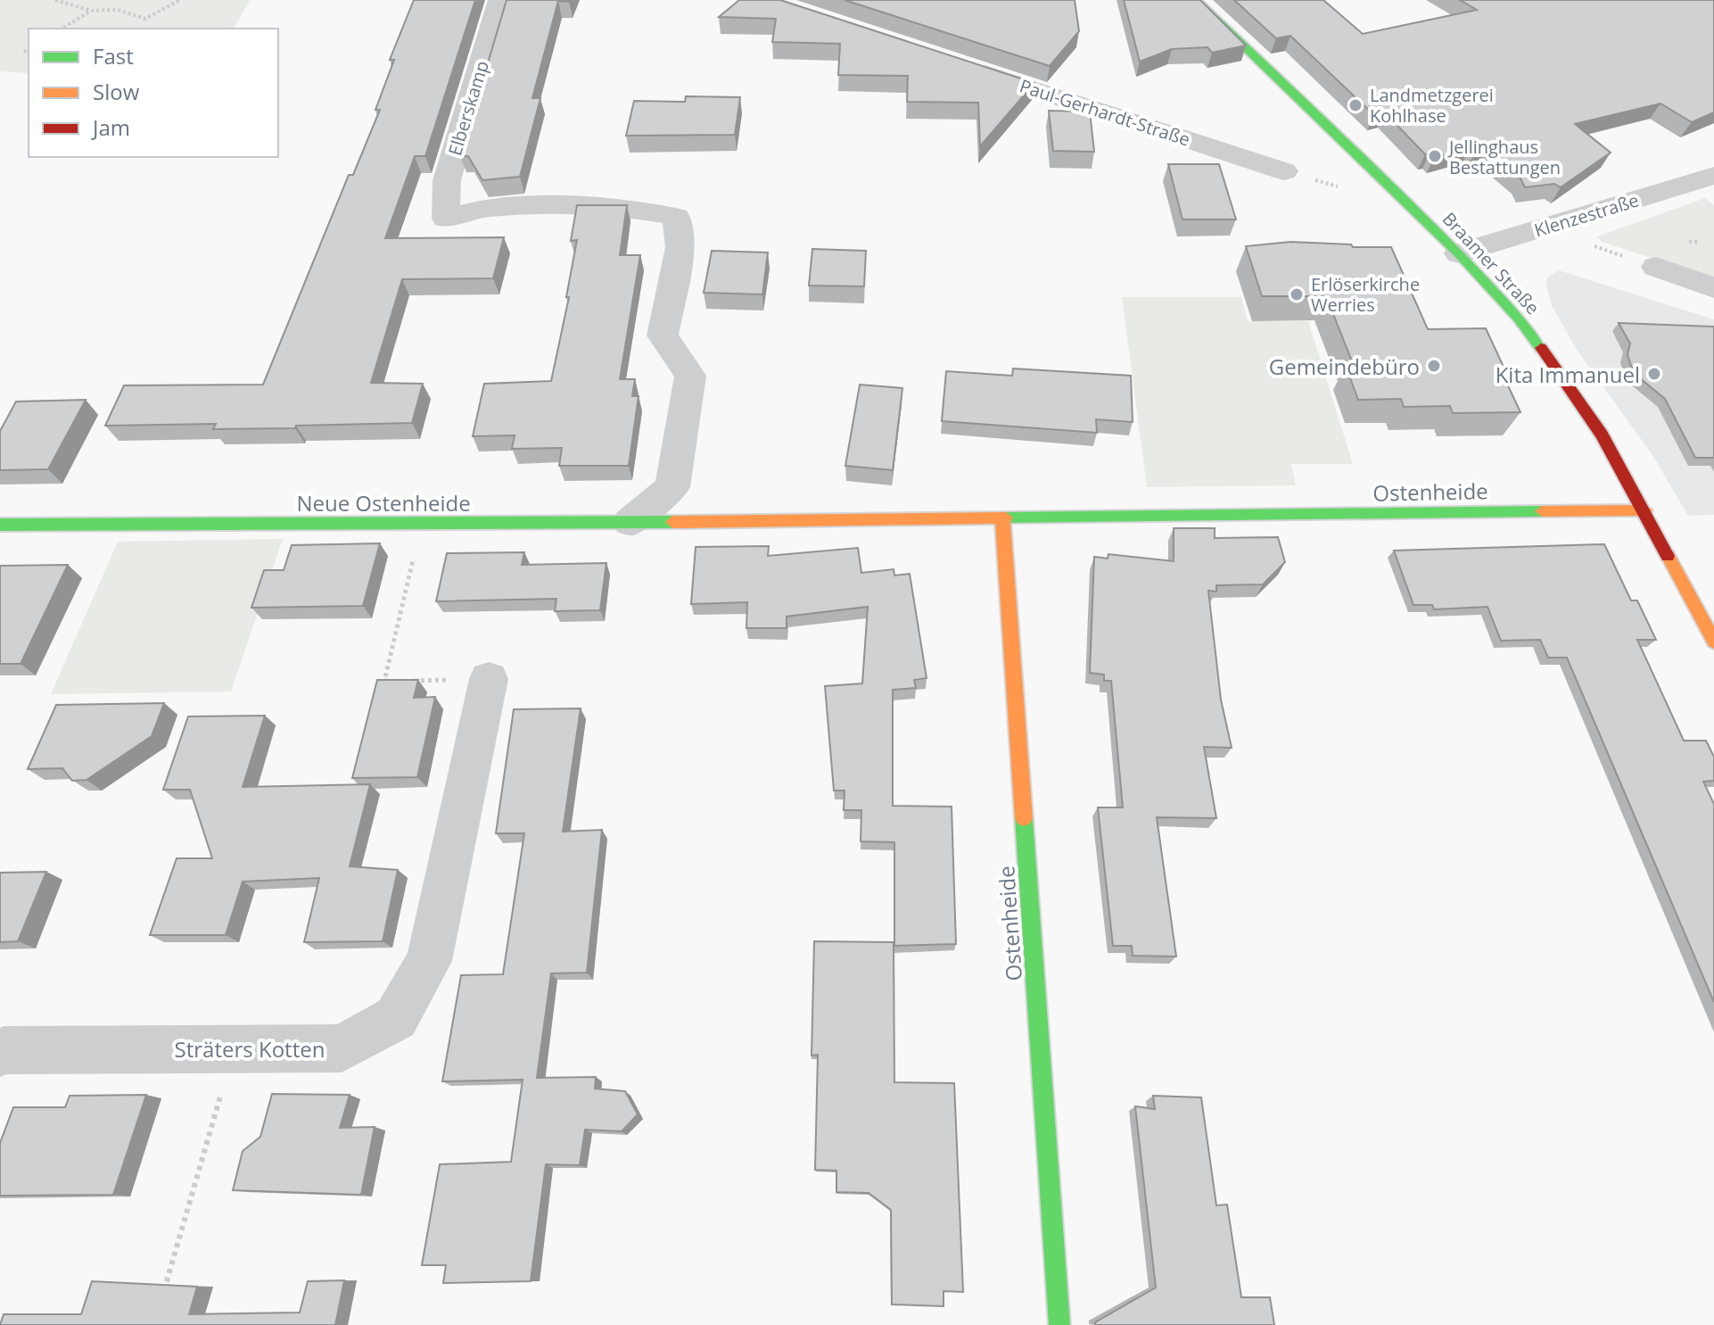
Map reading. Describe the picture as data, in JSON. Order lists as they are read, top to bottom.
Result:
{
  "streets": {
    "street": [
      "Elberskamp",
      "Paul-Gerhardt-Straße",
      "Klenzestraße",
      "Braamer Straße",
      "Ostenheide",
      "Neue Ostenheide",
      "Sträters Kotten"
    ]
  },
  "crossings": [
    ["Elberskamp", "Neue Ostenheide"],
    ["Klenzestraße", "Braamer Straße"],
    ["Braamer Straße", "Ostenheide"],
    ["Ostenheide", "Neue Ostenheide"]
  ],
  "places": [
    "Landmetzgerei Kohlhase",
    "Jellinghaus Bestattungen",
    "Erlöserkirche Werries",
    "Gemeindebüro",
    "Kita Immanuel"
  ],
  "legend": ["Fast", "Slow", "Jam"]
}
